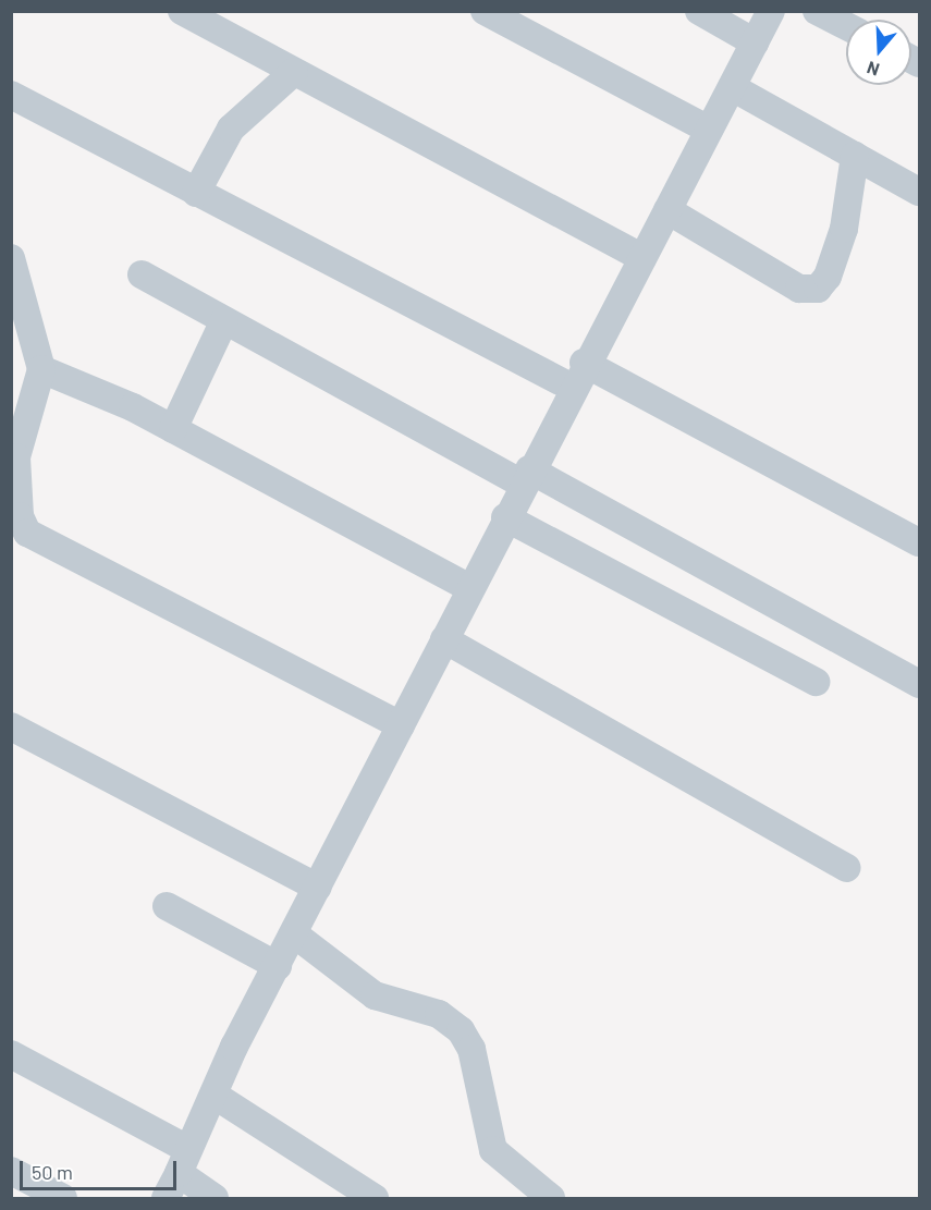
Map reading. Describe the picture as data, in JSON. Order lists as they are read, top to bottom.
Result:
{
  "scale_bar": "50 m",
  "north": "bottom"
}
